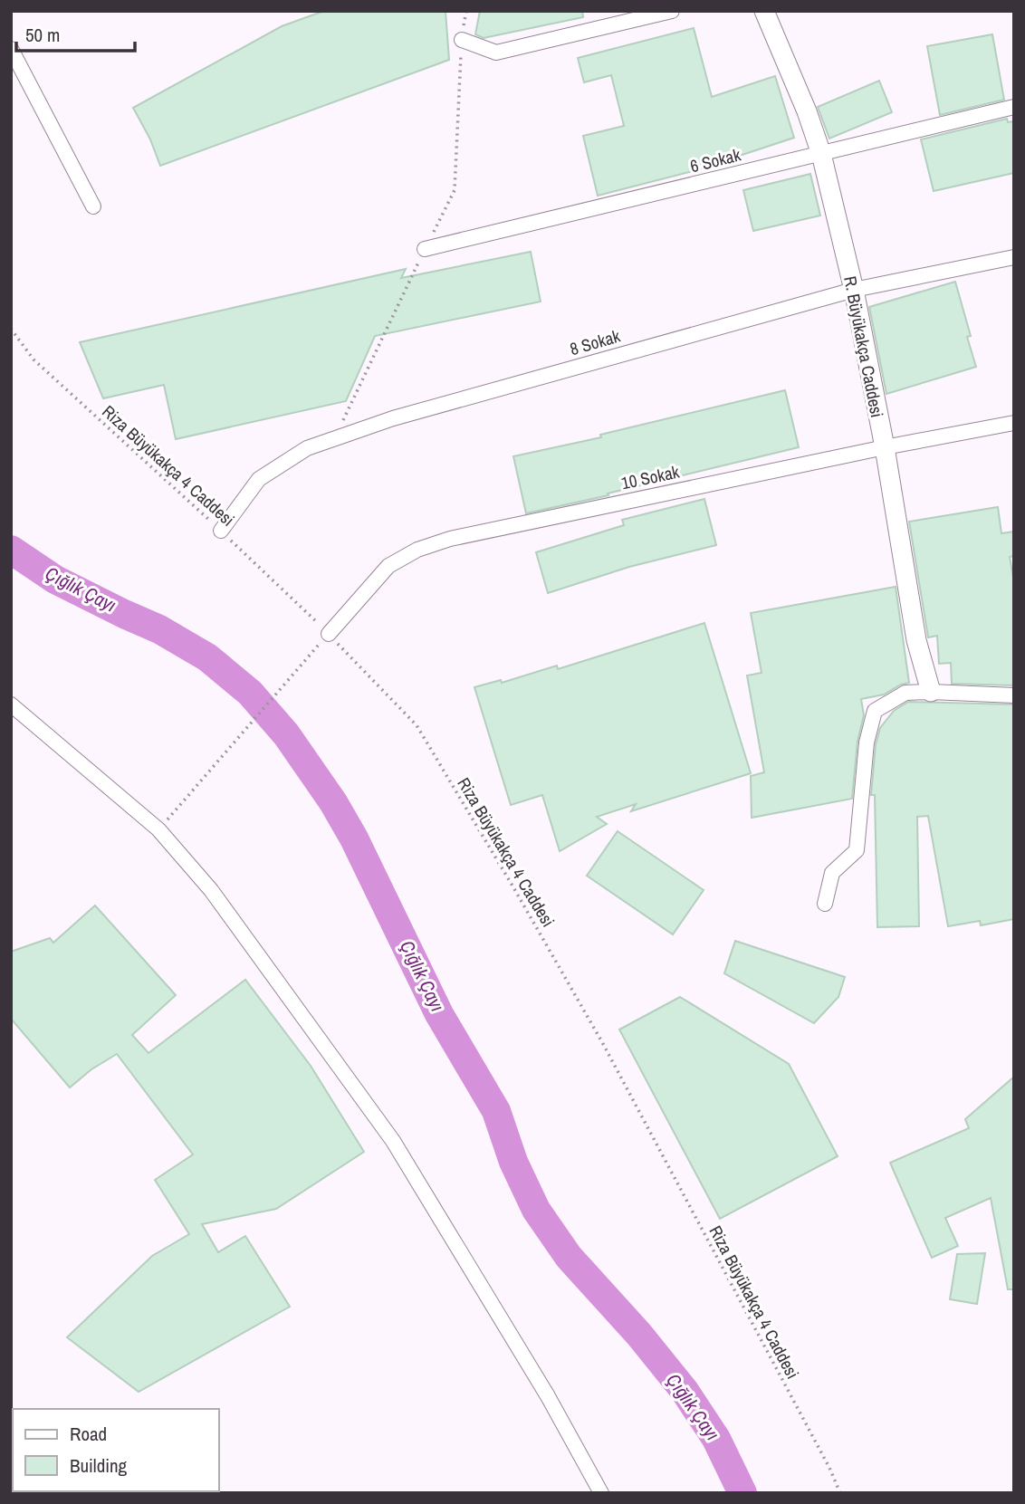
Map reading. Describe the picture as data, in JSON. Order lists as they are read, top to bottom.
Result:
{
  "streets": {
    "street": [
      "6 Sokak",
      "8 Sokak",
      "R. Büyükakça Caddesi",
      "10 Sokak"
    ],
    "path": ["Riza Büyükakça 4 Caddesi"]
  },
  "crossings": [
    ["6 Sokak", "R. Büyükakça Caddesi"],
    ["8 Sokak", "R. Büyükakça Caddesi"],
    ["8 Sokak", "Riza Büyükakça 4 Caddesi"],
    ["R. Büyükakça Caddesi", "10 Sokak"],
    ["Riza Büyükakça 4 Caddesi", "10 Sokak"]
  ],
  "water": ["Çığlık Çayı"],
  "legend": ["Road", "Building"],
  "scale_bar": "50 m"
}
